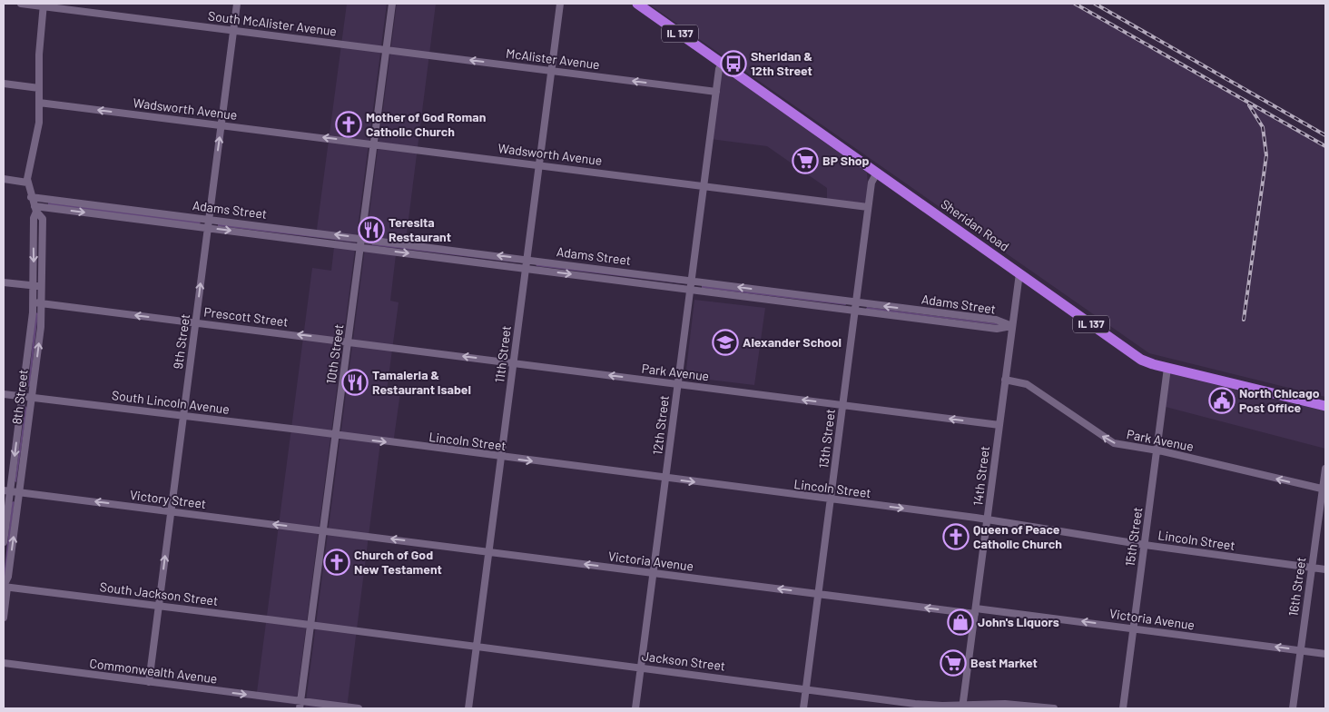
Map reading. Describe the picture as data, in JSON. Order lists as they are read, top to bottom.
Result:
{
  "streets": {
    "highway": ["IL 137", "Sheridan Road"],
    "street": [
      "South McAlister Avenue",
      "McAlister Avenue",
      "Wadsworth Avenue",
      "Adams Street",
      "Prescott Street",
      "9th Street",
      "10th Street",
      "11th Street",
      "Park Avenue",
      "8th Street",
      "South Lincoln Avenue",
      "12th Street",
      "13th Street",
      "Lincoln Street",
      "14th Street",
      "Victory Street",
      "15th Street",
      "Victoria Avenue",
      "16th Street",
      "South Jackson Street",
      "Jackson Street",
      "Commonwealth Avenue"
    ]
  },
  "crossings": [
    ["South McAlister Avenue", "McAlister Avenue"],
    ["South McAlister Avenue", "9th Street"],
    ["South McAlister Avenue", "10th Street"],
    ["South McAlister Avenue", "8th Street"],
    ["McAlister Avenue", "10th Street"],
    ["McAlister Avenue", "11th Street"],
    ["McAlister Avenue", "12th Street"],
    ["Wadsworth Avenue", "9th Street"],
    ["Wadsworth Avenue", "10th Street"],
    ["Wadsworth Avenue", "11th Street"],
    ["Wadsworth Avenue", "8th Street"],
    ["Wadsworth Avenue", "12th Street"],
    ["Wadsworth Avenue", "13th Street"],
    ["Adams Street", "9th Street"],
    ["Adams Street", "10th Street"],
    ["Adams Street", "11th Street"],
    ["Adams Street", "8th Street"],
    ["Adams Street", "12th Street"],
    ["Adams Street", "13th Street"],
    ["Adams Street", "14th Street"],
    ["Sheridan Road", "12th Street"],
    ["Sheridan Road", "13th Street"],
    ["Sheridan Road", "14th Street"],
    ["Sheridan Road", "15th Street"],
    ["Prescott Street", "9th Street"],
    ["Prescott Street", "10th Street"],
    ["Prescott Street", "Park Avenue"],
    ["Prescott Street", "8th Street"],
    ["9th Street", "South Lincoln Avenue"],
    ["9th Street", "Victory Street"],
    ["9th Street", "South Jackson Street"],
    ["9th Street", "Commonwealth Avenue"],
    ["10th Street", "Park Avenue"],
    ["10th Street", "South Lincoln Avenue"],
    ["10th Street", "Lincoln Street"],
    ["10th Street", "Victory Street"],
    ["10th Street", "Victoria Avenue"],
    ["10th Street", "South Jackson Street"],
    ["10th Street", "Jackson Street"],
    ["10th Street", "Commonwealth Avenue"],
    ["11th Street", "Park Avenue"],
    ["11th Street", "Lincoln Street"],
    ["11th Street", "Victoria Avenue"],
    ["11th Street", "Jackson Street"],
    ["Park Avenue", "12th Street"],
    ["Park Avenue", "13th Street"],
    ["Park Avenue", "14th Street"],
    ["Park Avenue", "15th Street"],
    ["Park Avenue", "16th Street"],
    ["8th Street", "South Lincoln Avenue"],
    ["8th Street", "Victory Street"],
    ["8th Street", "South Jackson Street"],
    ["South Lincoln Avenue", "Lincoln Street"],
    ["12th Street", "Lincoln Street"],
    ["12th Street", "Victoria Avenue"],
    ["12th Street", "Jackson Street"],
    ["13th Street", "Lincoln Street"],
    ["13th Street", "Victoria Avenue"],
    ["13th Street", "Jackson Street"],
    ["Lincoln Street", "14th Street"],
    ["Lincoln Street", "15th Street"],
    ["Lincoln Street", "16th Street"],
    ["14th Street", "Victoria Avenue"],
    ["14th Street", "Jackson Street"],
    ["Victory Street", "Victoria Avenue"],
    ["15th Street", "Victoria Avenue"],
    ["Victoria Avenue", "16th Street"],
    ["South Jackson Street", "Jackson Street"]
  ],
  "one_way": [
    "McAlister Avenue",
    "Wadsworth Avenue",
    "Prescott Street",
    "9th Street",
    "Park Avenue",
    "Lincoln Street",
    "Victory Street",
    "Victoria Avenue",
    "Commonwealth Avenue"
  ],
  "places": {
    "bus stop": ["Sheridan & 12th Street"],
    "church": ["Mother of God Roman Catholic Church", "Queen of Peace Catholic Church", "Church of God New Testament"],
    "supermarket": ["BP Shop", "Best Market"],
    "restaurant": ["Teresita Restaurant", "Tamaleria & Restaurant Isabel"],
    "school or university": ["Alexander School"],
    "public building": ["North Chicago Post Office"],
    "shop": ["John's Liquors"]
  }
}
